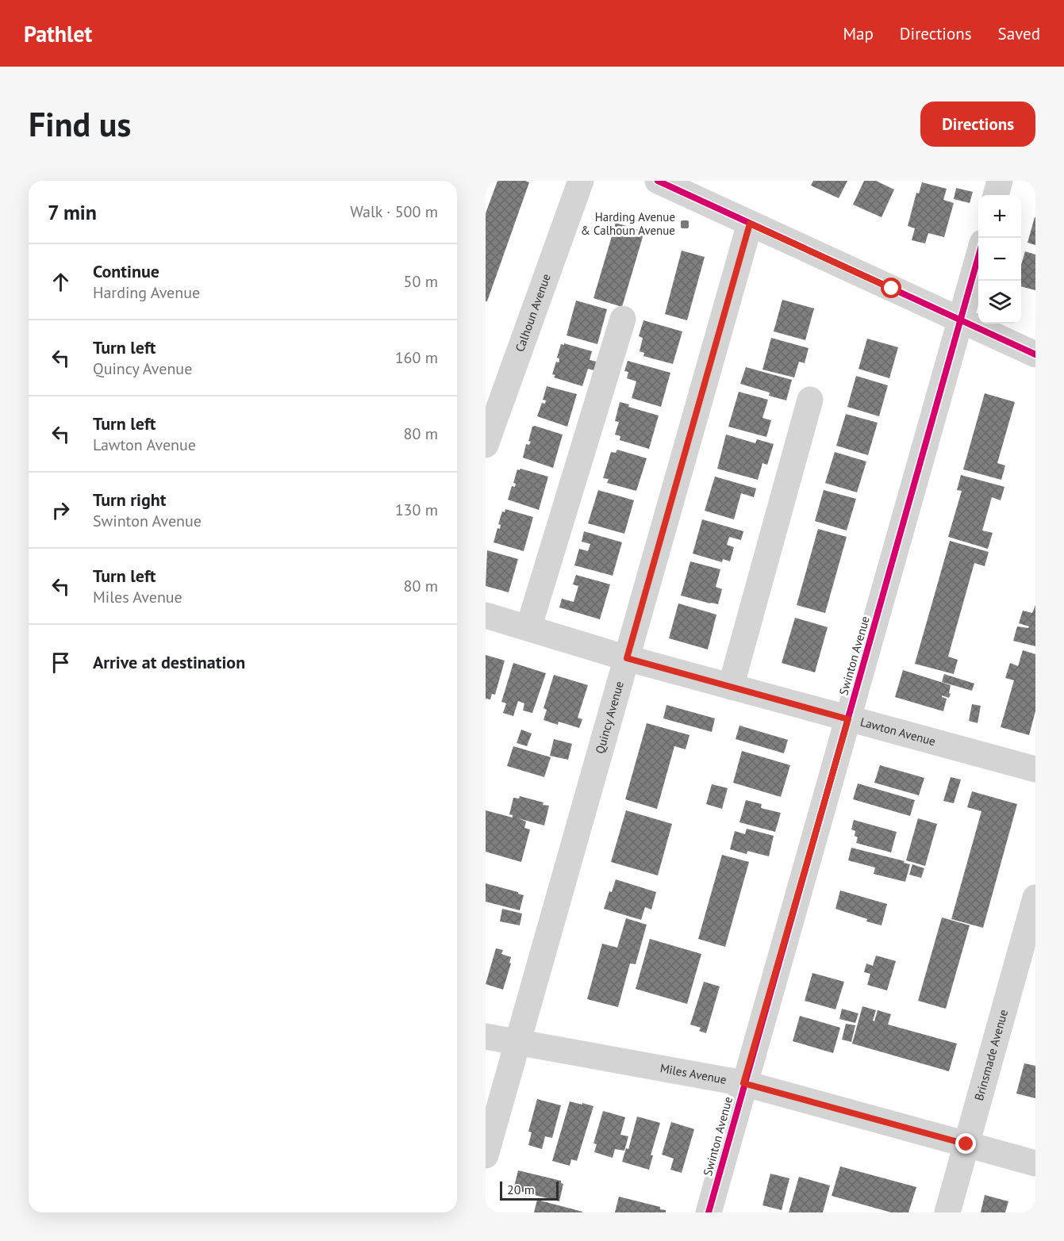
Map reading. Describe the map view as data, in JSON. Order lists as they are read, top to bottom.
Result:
{
  "streets": {
    "street": [
      "Calhoun Avenue",
      "Swinton Avenue",
      "Quincy Avenue",
      "Lawton Avenue",
      "Brinsmade Avenue",
      "Miles Avenue"
    ]
  },
  "crossings": [
    ["Swinton Avenue", "Lawton Avenue"],
    ["Swinton Avenue", "Miles Avenue"],
    ["Quincy Avenue", "Lawton Avenue"],
    ["Quincy Avenue", "Miles Avenue"],
    ["Brinsmade Avenue", "Miles Avenue"]
  ],
  "places": {
    "transit": ["Harding Avenue & Calhoun Avenue"]
  },
  "scale_bar": "20 m",
  "page": {
    "header": "Pathlet",
    "nav": ["Map", "Directions", "Saved"],
    "buttons": "Directions",
    "title": "Find us",
    "heading": ["7 min", "Walk · 500 m"],
    "map_buttons": ["+", "−"],
    "list": [
      ["Continue", "Harding Avenue", "50 m"],
      ["Turn left", "Quincy Avenue", "160 m"],
      ["Turn left", "Lawton Avenue", "80 m"],
      ["Turn right", "Swinton Avenue", "130 m"],
      ["Turn left", "Miles Avenue", "80 m"],
      "Arrive at destination"
    ],
    "scale": "20 m"
  }
}
